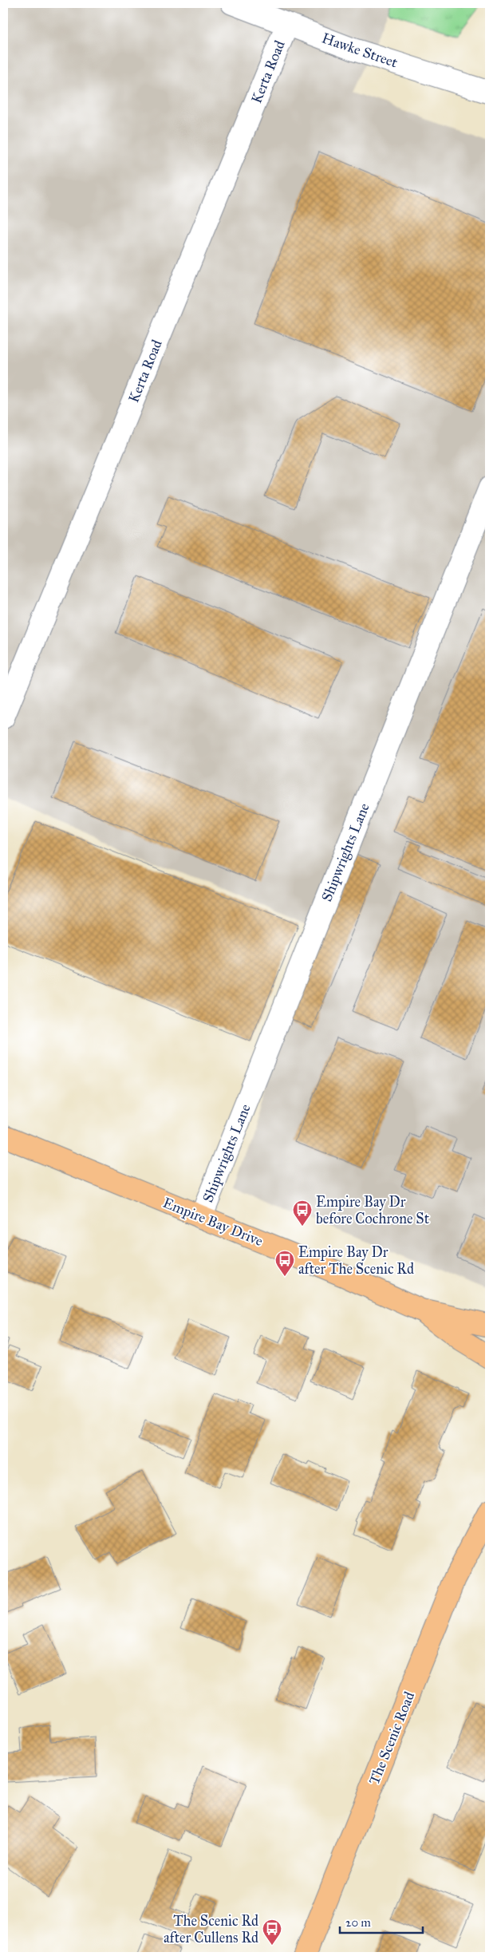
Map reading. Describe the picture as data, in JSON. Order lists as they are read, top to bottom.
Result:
{
  "streets": {
    "main road": ["Empire Bay Drive", "The Scenic Road"],
    "street": ["Hawke Street", "Kerta Road", "Shipwrights Lane"]
  },
  "crossings": [
    ["Hawke Street", "Kerta Road"],
    ["Shipwrights Lane", "Empire Bay Drive"]
  ],
  "places": {
    "bus stop": ["Empire Bay Dr before Cochrone St", "Empire Bay Dr after The Scenic Rd", "The Scenic Rd after Cullens Rd"]
  },
  "scale_bar": "20 m"
}
